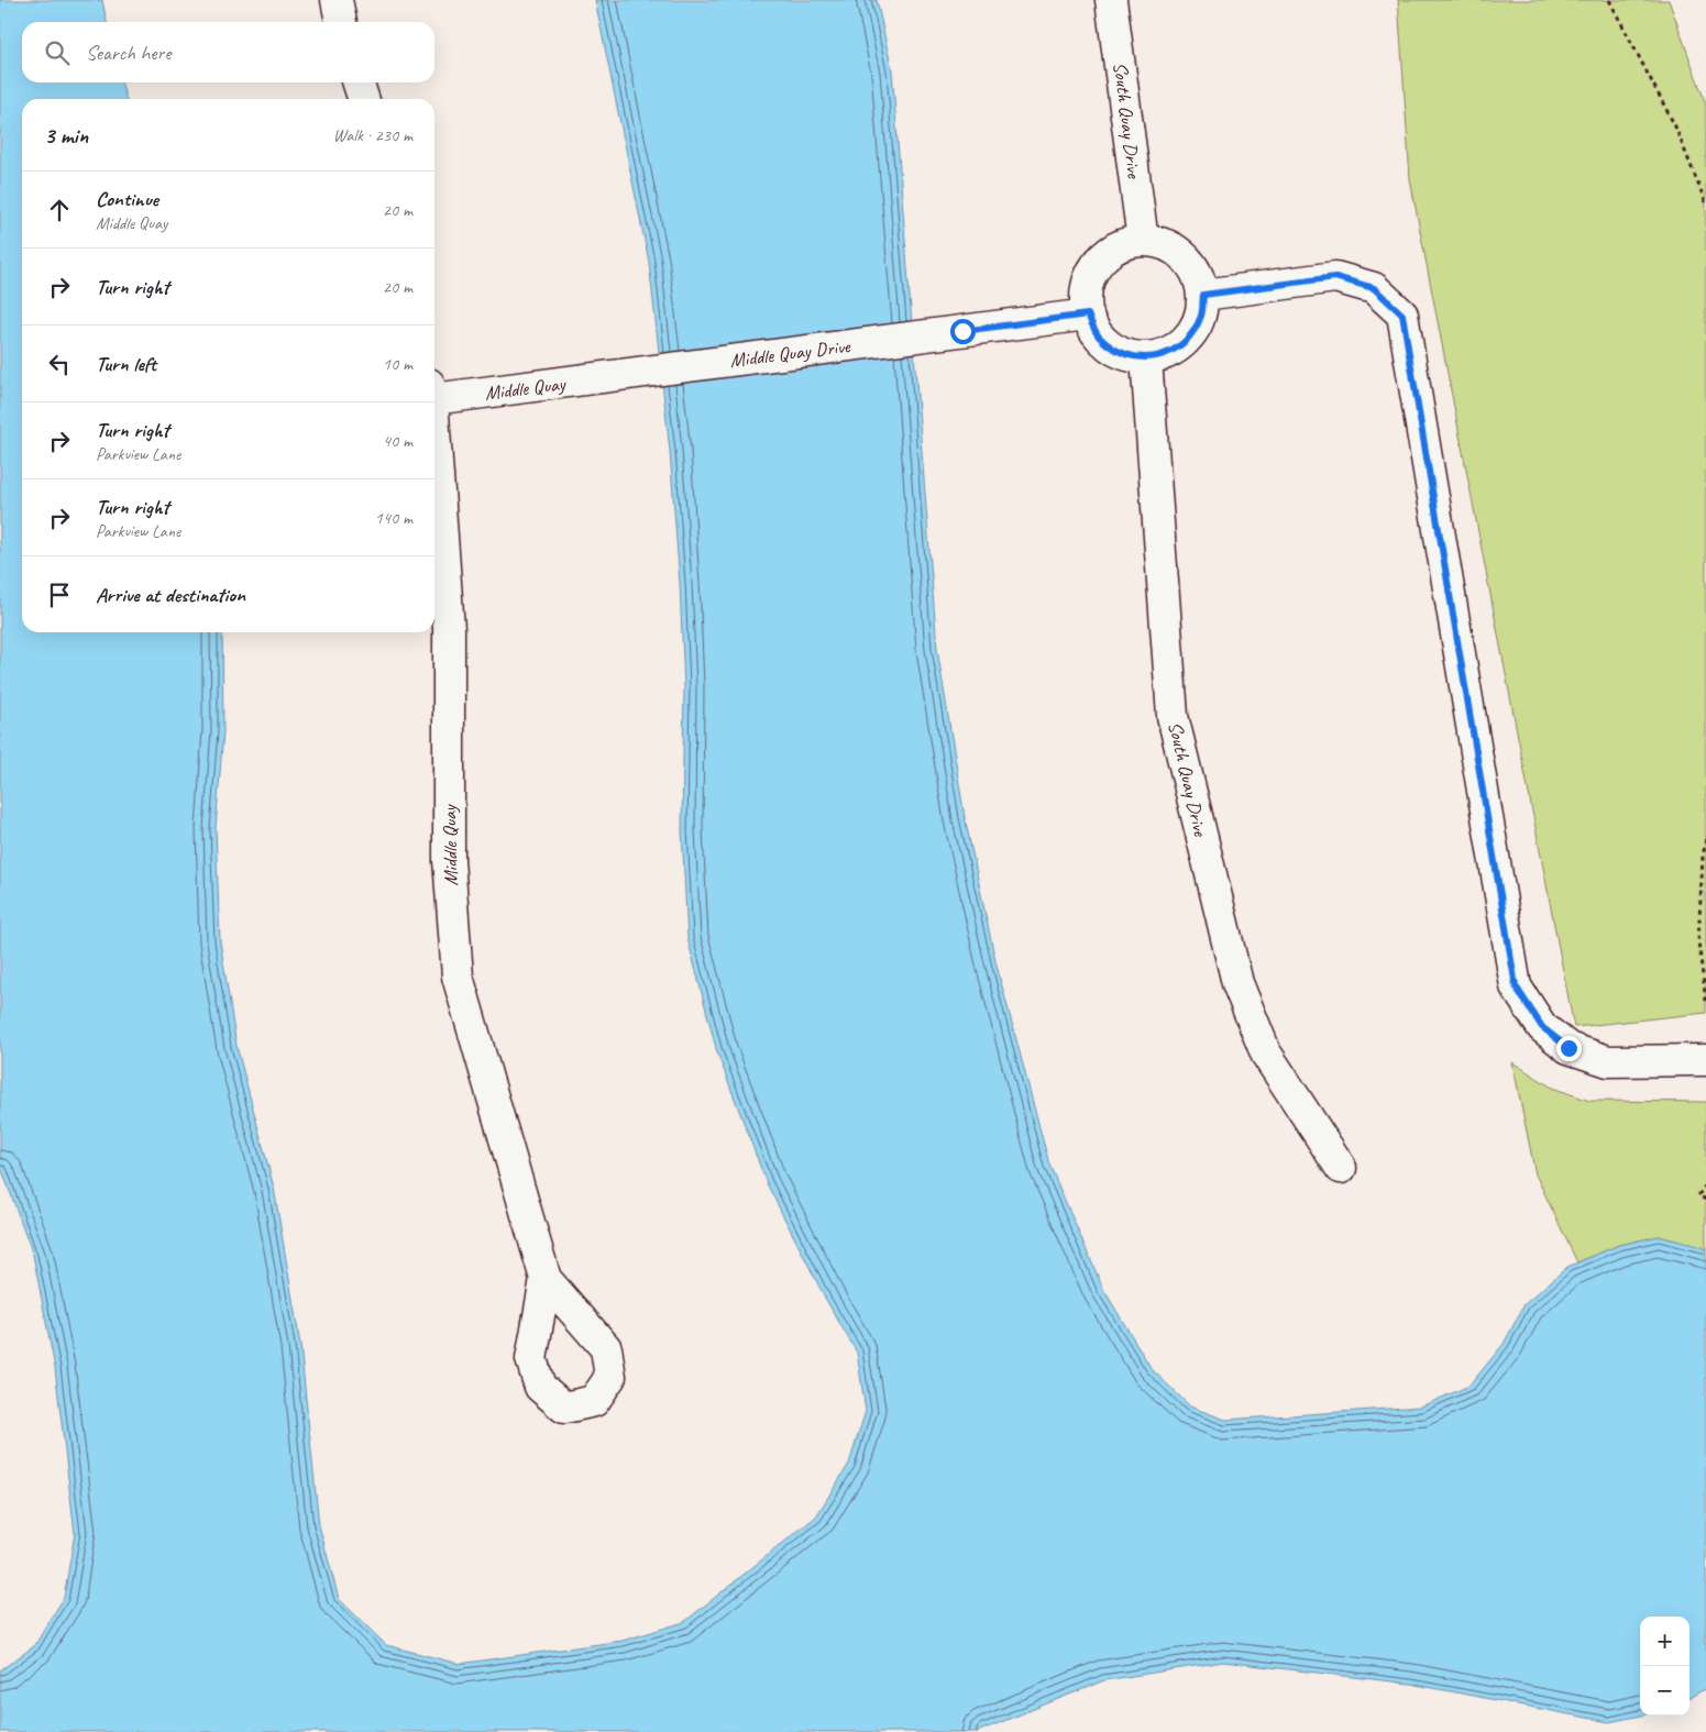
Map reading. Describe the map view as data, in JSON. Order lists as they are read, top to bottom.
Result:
{
  "streets": {
    "street": ["South Quay Drive", "Middle Quay Drive", "Middle Quay"]
  },
  "crossings": [
    ["South Quay Drive", "Middle Quay Drive"],
    ["Middle Quay Drive", "Middle Quay"]
  ],
  "page": {
    "search": "Search here",
    "heading": ["3 min", "Walk · 230 m"],
    "list": [
      ["Continue", "Middle Quay", "20 m"],
      ["Turn right", "20 m"],
      ["Turn left", "10 m"],
      ["Turn right", "Parkview Lane", "40 m"],
      ["Turn right", "Parkview Lane", "140 m"],
      "Arrive at destination"
    ],
    "map_buttons": ["+", "−"]
  }
}
